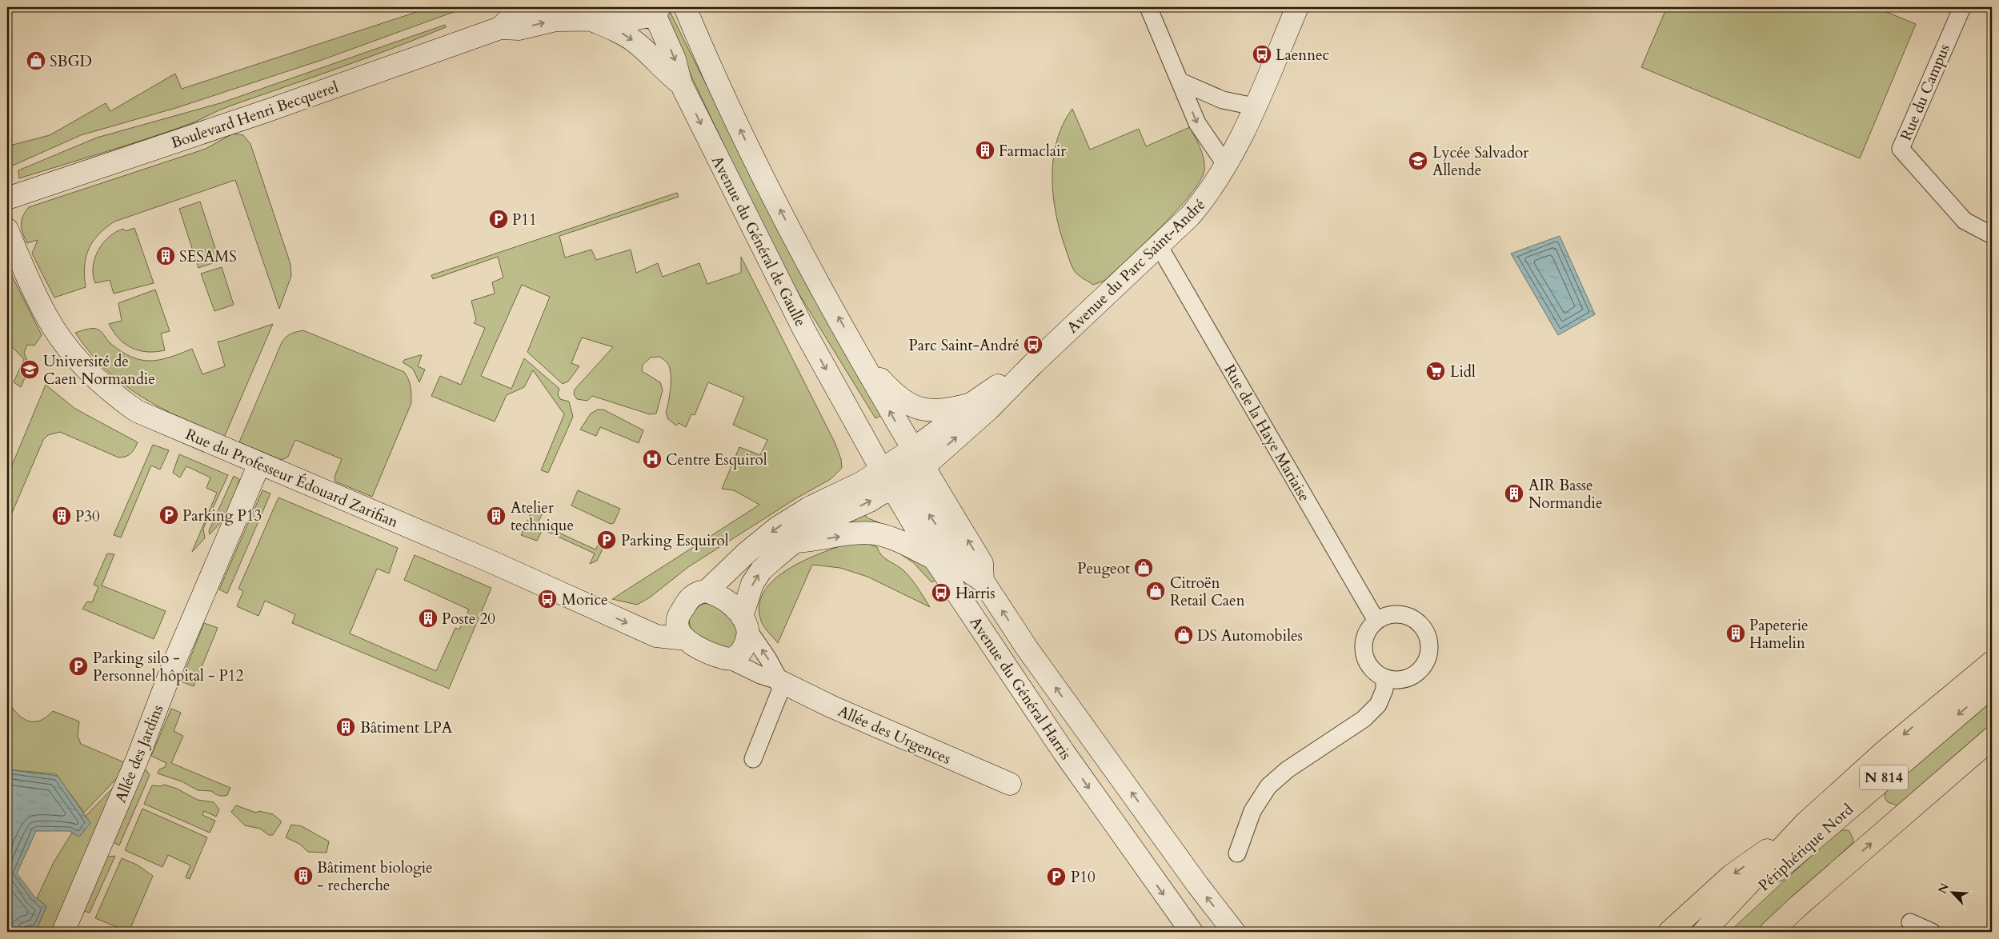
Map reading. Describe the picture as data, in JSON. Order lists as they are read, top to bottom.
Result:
{
  "streets": {
    "highway": ["N 814", "Périphérique Nord"],
    "street": [
      "Rue du Campus",
      "Boulevard Henri Becquerel",
      "Avenue du Général de Gaulle",
      "Avenue du Parc Saint-André",
      "Rue de la Haye Mariaise",
      "Rue du Professeur Édouard Zarifian",
      "Avenue du Général Harris",
      "Allée des Urgences",
      "Allée des Jardins"
    ]
  },
  "crossings": [
    ["Avenue du Général de Gaulle", "Avenue du Général Harris"],
    ["Avenue du Parc Saint-André", "Rue de la Haye Mariaise"],
    ["Rue du Professeur Édouard Zarifian", "Allée des Jardins"]
  ],
  "one_way": ["Rue du Professeur Édouard Zarifian"],
  "places": {
    "bus stop": [
      "Laennec",
      "Parc Saint-André",
      "Harris",
      "Morice"
    ],
    "shop": [
      "SBGD",
      "Peugeot",
      "Citroën Retail Caen",
      "DS Automobiles"
    ],
    "building": [
      "Farmaclair",
      "SESAMS",
      "AIR Basse Normandie",
      "P30",
      "Atelier technique",
      "Poste 20",
      "Papeterie Hamelin",
      "Bâtiment LPA",
      "Bâtiment biologie - recherche"
    ],
    "school or university": ["Lycée Salvador Allende", "Université de Caen Normandie"],
    "parking": [
      "P11",
      "Parking P13",
      "Parking Esquirol",
      "Parking silo - Personnel hôpital - P12",
      "P10"
    ],
    "supermarket": ["Lidl"],
    "hospital": ["Centre Esquirol"]
  },
  "north": "top left"
}
